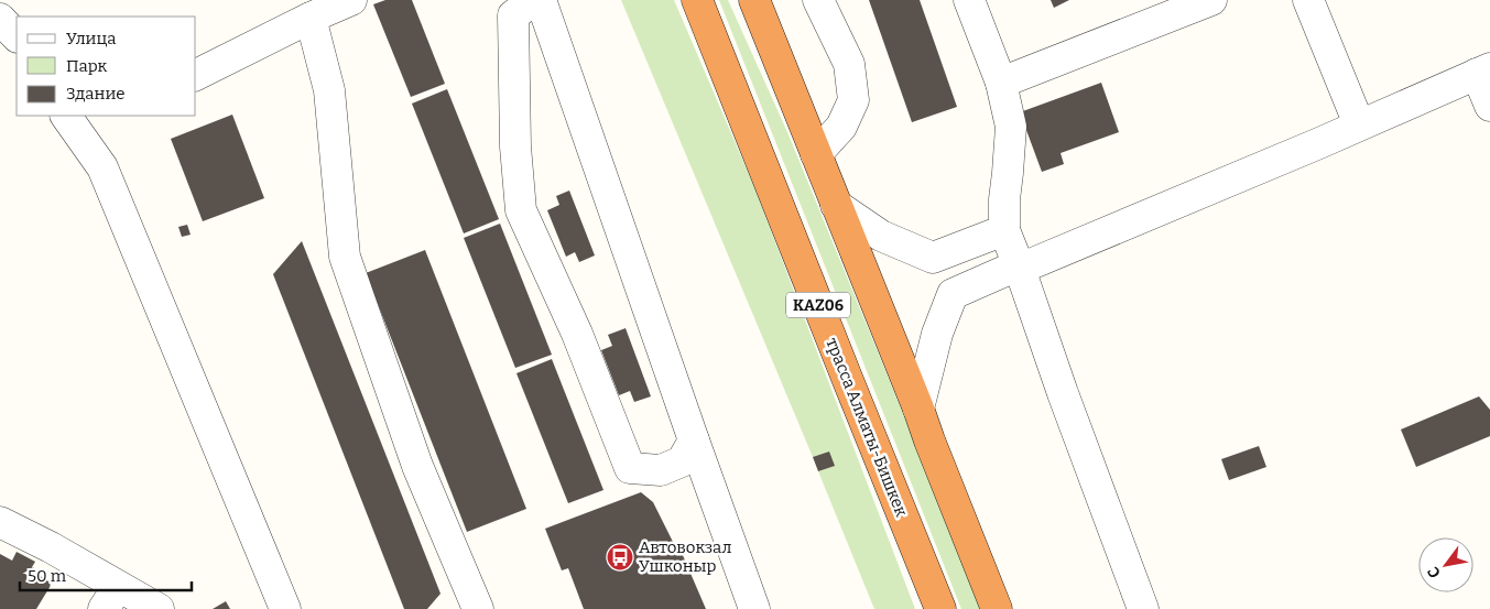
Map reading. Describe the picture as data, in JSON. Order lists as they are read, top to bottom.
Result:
{
  "streets": {
    "highway": ["KАZ06", "трасса Алматы-Бишкек"]
  },
  "places": {
    "bus stop": ["Автовокзал Ушконыр"]
  },
  "legend": ["Улица", "Парк", "Здание"],
  "scale_bar": "50 m",
  "north": "bottom left"
}
